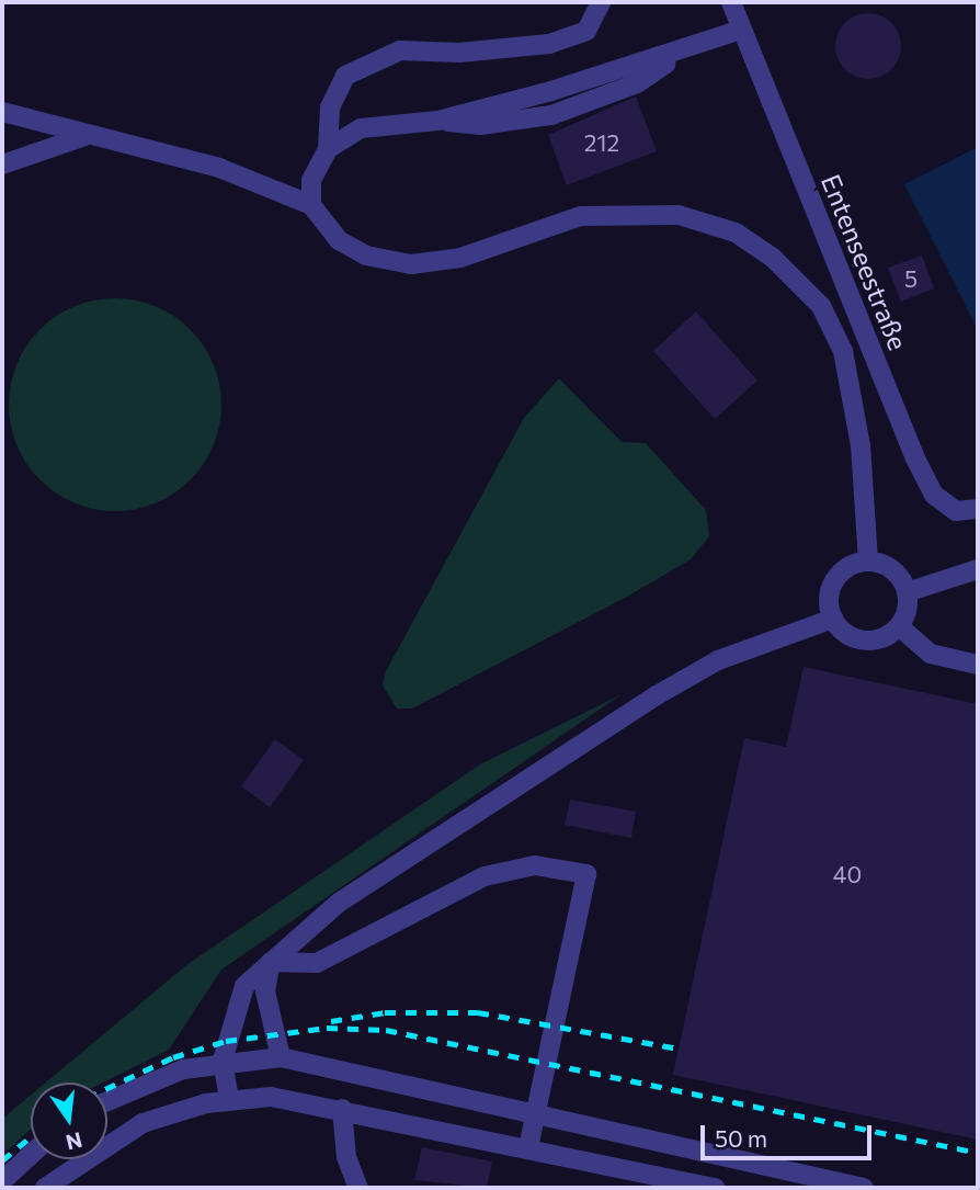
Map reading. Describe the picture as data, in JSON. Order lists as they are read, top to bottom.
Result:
{
  "streets": {
    "street": ["Entenseestraße"]
  },
  "house_numbers": ["212", "5", "40"],
  "scale_bar": "50 m",
  "north": "bottom"
}
